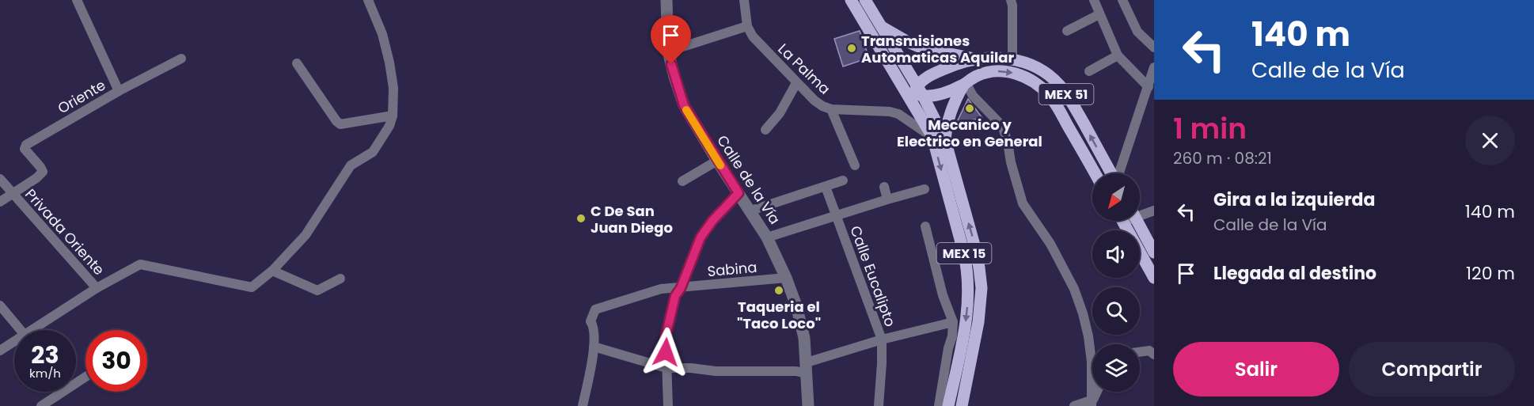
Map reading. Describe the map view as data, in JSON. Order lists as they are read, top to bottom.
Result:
{
  "streets": {
    "main road": ["MEX 51", "MEX 15"],
    "street": [
      "La Palma",
      "Oriente",
      "Calle de la Vía",
      "Privada Oriente",
      "Sabina",
      "Calle Eucalipto"
    ]
  },
  "crossings": [
    ["La Palma", "MEX 15"],
    ["MEX 51", "MEX 15"],
    ["Oriente", "Privada Oriente"],
    ["Calle de la Vía", "Sabina"]
  ],
  "places": [
    "Transmisiones Automaticas Aquilar",
    "Mecanico y Electrico en General",
    "C De San Juan Diego",
    "Taqueria el \"Taco Loco\""
  ],
  "north": "bottom left",
  "page": {
    "turn": ["140 m", "Calle de la Vía"],
    "heading": ["1 min", "260 m · 08:21"],
    "list": [
      {
        "name": "Gira a la izquierda",
        "note": "Calle de la Vía",
        "value": "140 m"
      },
      {
        "name": "Llegada al destino",
        "value": "120 m"
      }
    ],
    "speed": "23 km/h",
    "limit": "30",
    "buttons": ["Salir", "Compartir"]
  }
}
